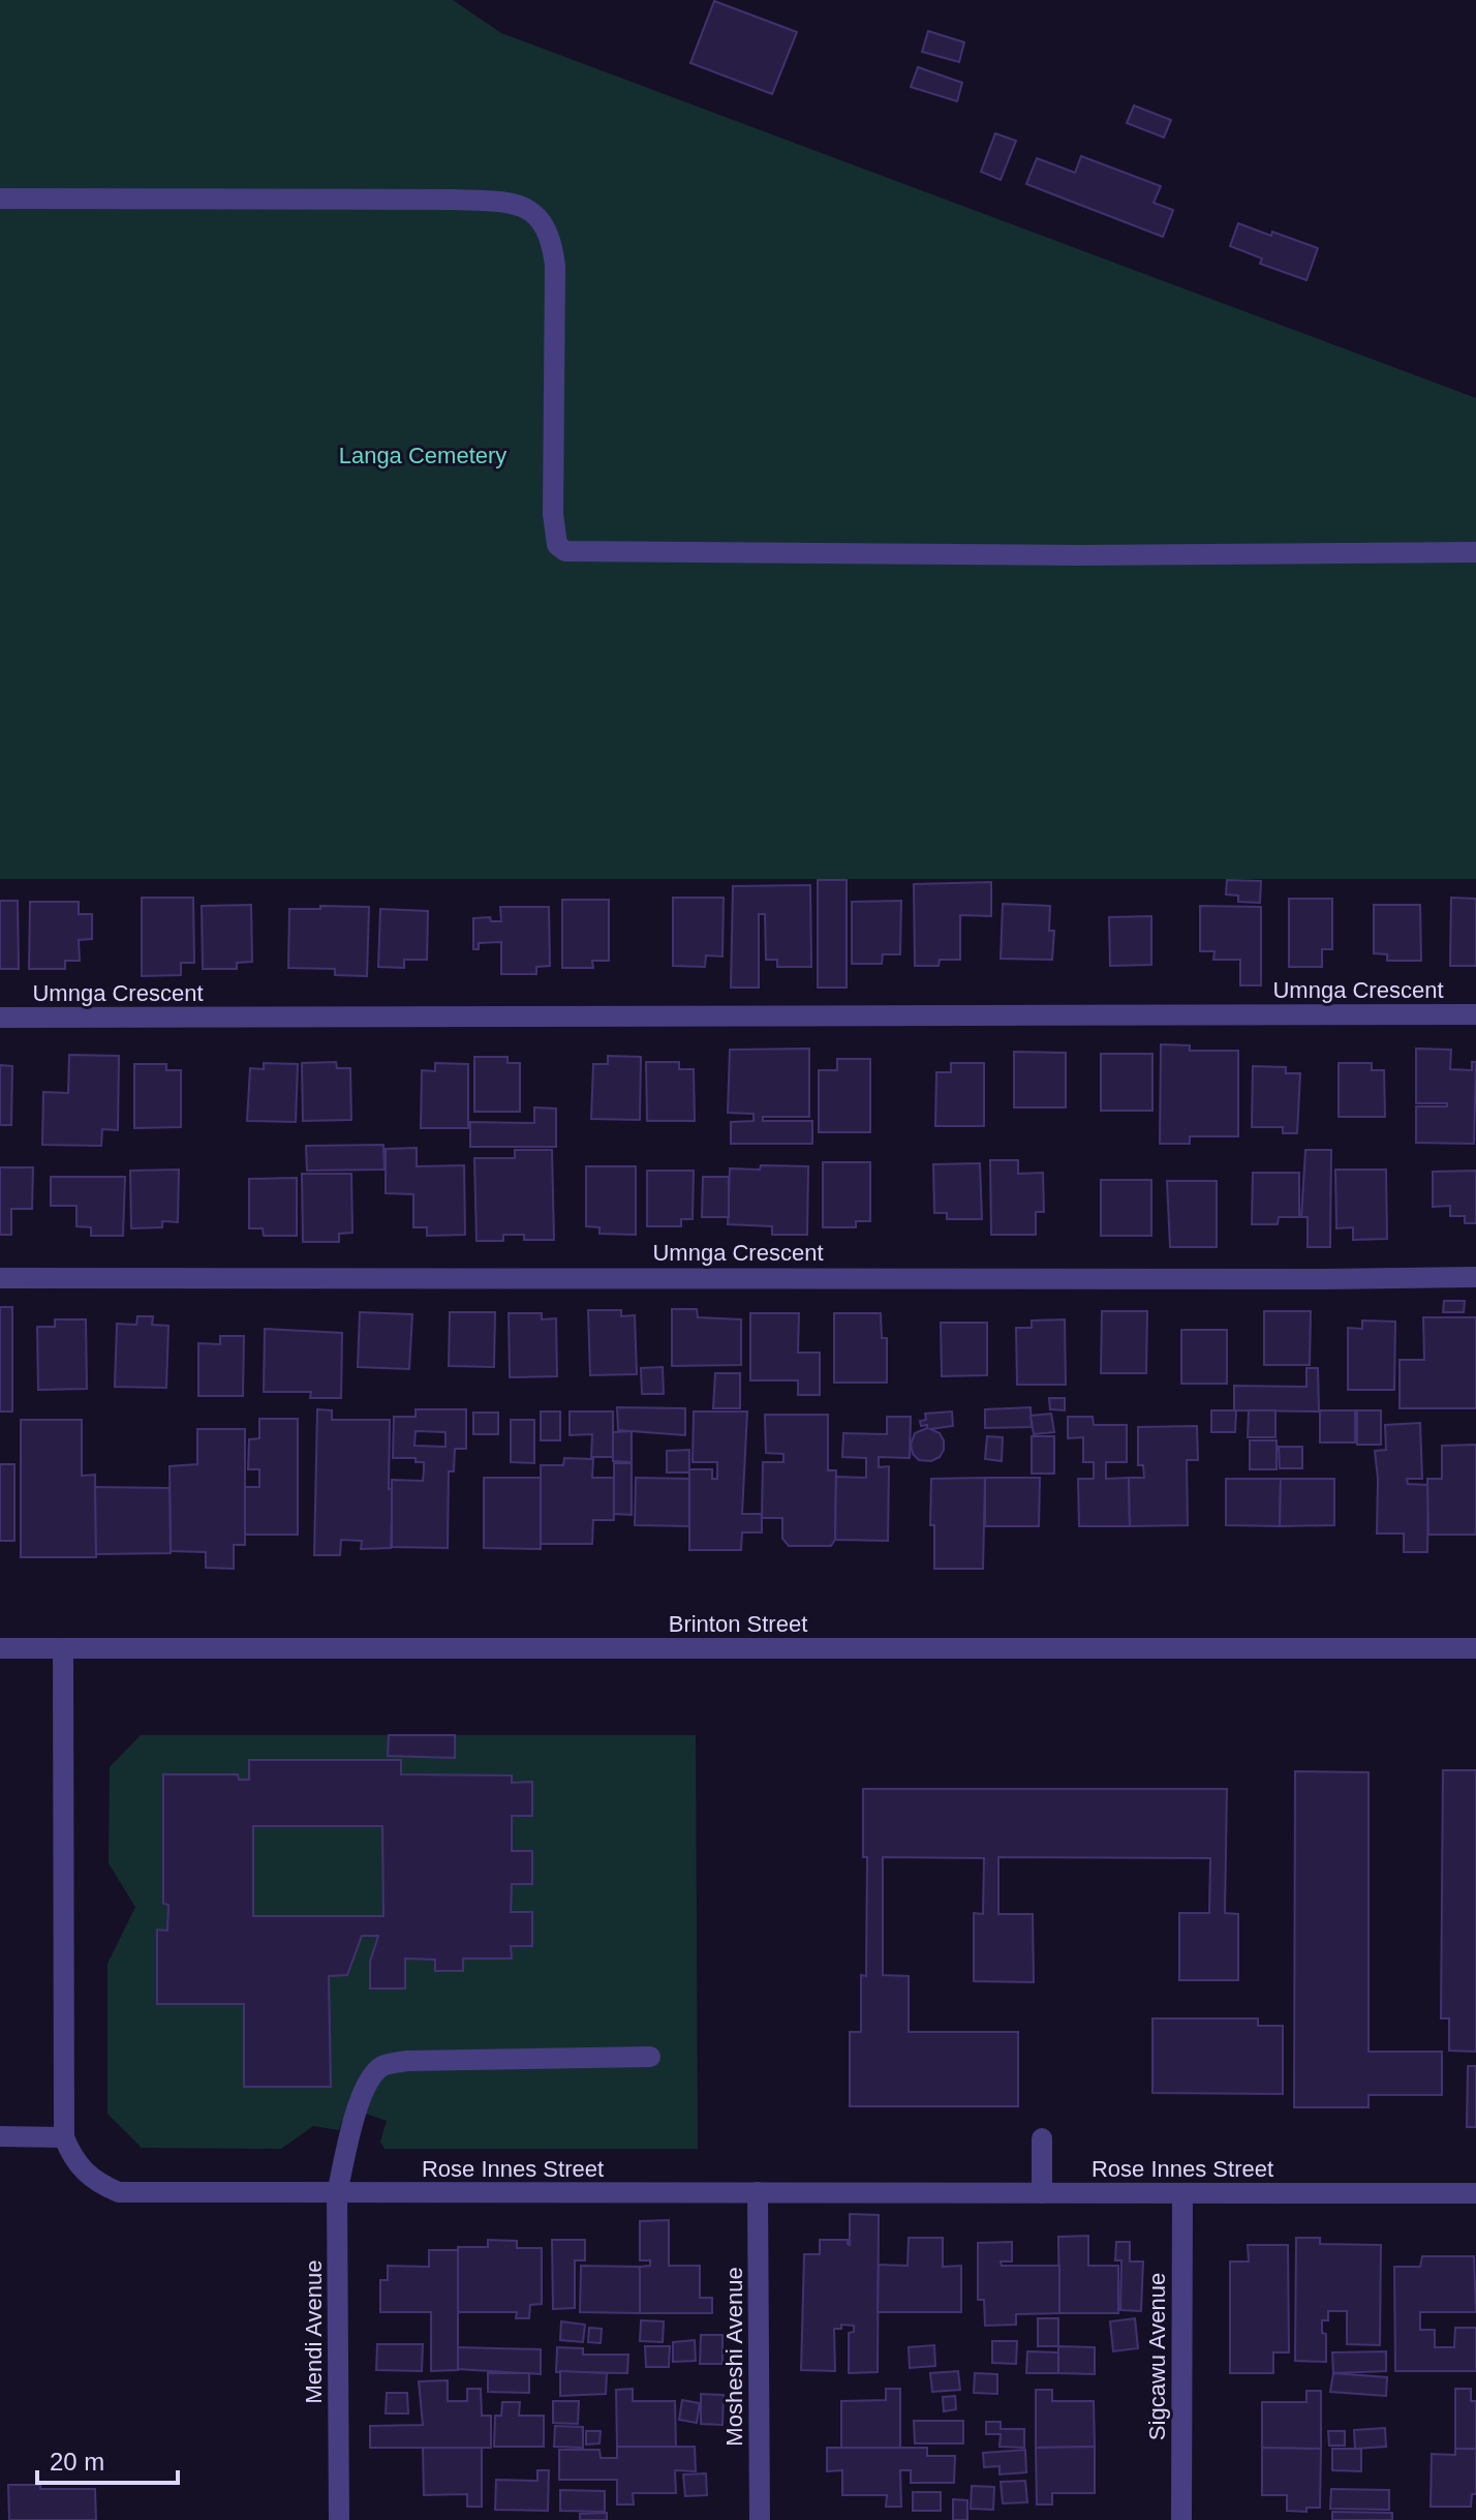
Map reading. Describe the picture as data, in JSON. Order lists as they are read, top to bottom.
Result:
{
  "streets": {
    "street": [
      "Umnga Crescent",
      "Brinton Street",
      "Rose Innes Street",
      "Mendi Avenue",
      "Mosheshi Avenue",
      "Sigcawu Avenue"
    ]
  },
  "crossings": [
    ["Brinton Street", "Rose Innes Street"],
    ["Rose Innes Street", "Mendi Avenue"],
    ["Rose Innes Street", "Mosheshi Avenue"],
    ["Rose Innes Street", "Sigcawu Avenue"]
  ],
  "parks": ["Langa Cemetery"],
  "scale_bar": "20 m"
}
